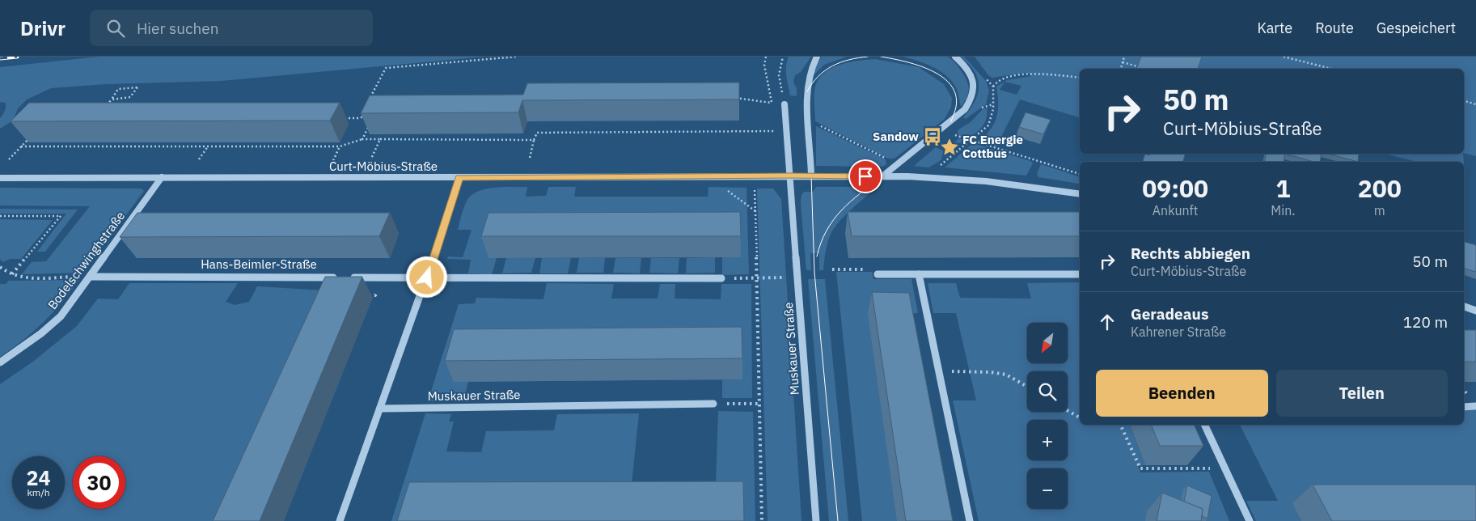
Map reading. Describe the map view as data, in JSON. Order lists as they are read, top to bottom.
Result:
{
  "streets": {
    "street": [
      "Curt-Möbius-Straße",
      "Bodelschwinghstraße",
      "Hans-Beimler-Straße",
      "Muskauer Straße"
    ]
  },
  "crossings": [
    ["Curt-Möbius-Straße", "Bodelschwinghstraße"],
    ["Curt-Möbius-Straße", "Muskauer Straße"],
    ["Bodelschwinghstraße", "Hans-Beimler-Straße"]
  ],
  "places": {
    "bus stop": ["Sandow"],
    "place": ["FC Energie Cottbus"]
  },
  "north": "bottom left",
  "page": {
    "header": "Drivr",
    "search": "Hier suchen",
    "nav": ["Karte", "Route", "Gespeichert"],
    "turn": ["50 m", "Curt-Möbius-Straße"],
    "eta": [
      "09:00",
      "Ankunft",
      "1",
      "Min.",
      "200",
      "m"
    ],
    "list": [
      {
        "name": "Rechts abbiegen",
        "note": "Curt-Möbius-Straße",
        "value": "50 m"
      },
      {
        "name": "Geradeaus",
        "note": "Kahrener Straße",
        "value": "120 m"
      }
    ],
    "map_buttons": ["+", "−"],
    "buttons": ["Beenden", "Teilen"],
    "speed": "24 km/h",
    "limit": "30"
  }
}
